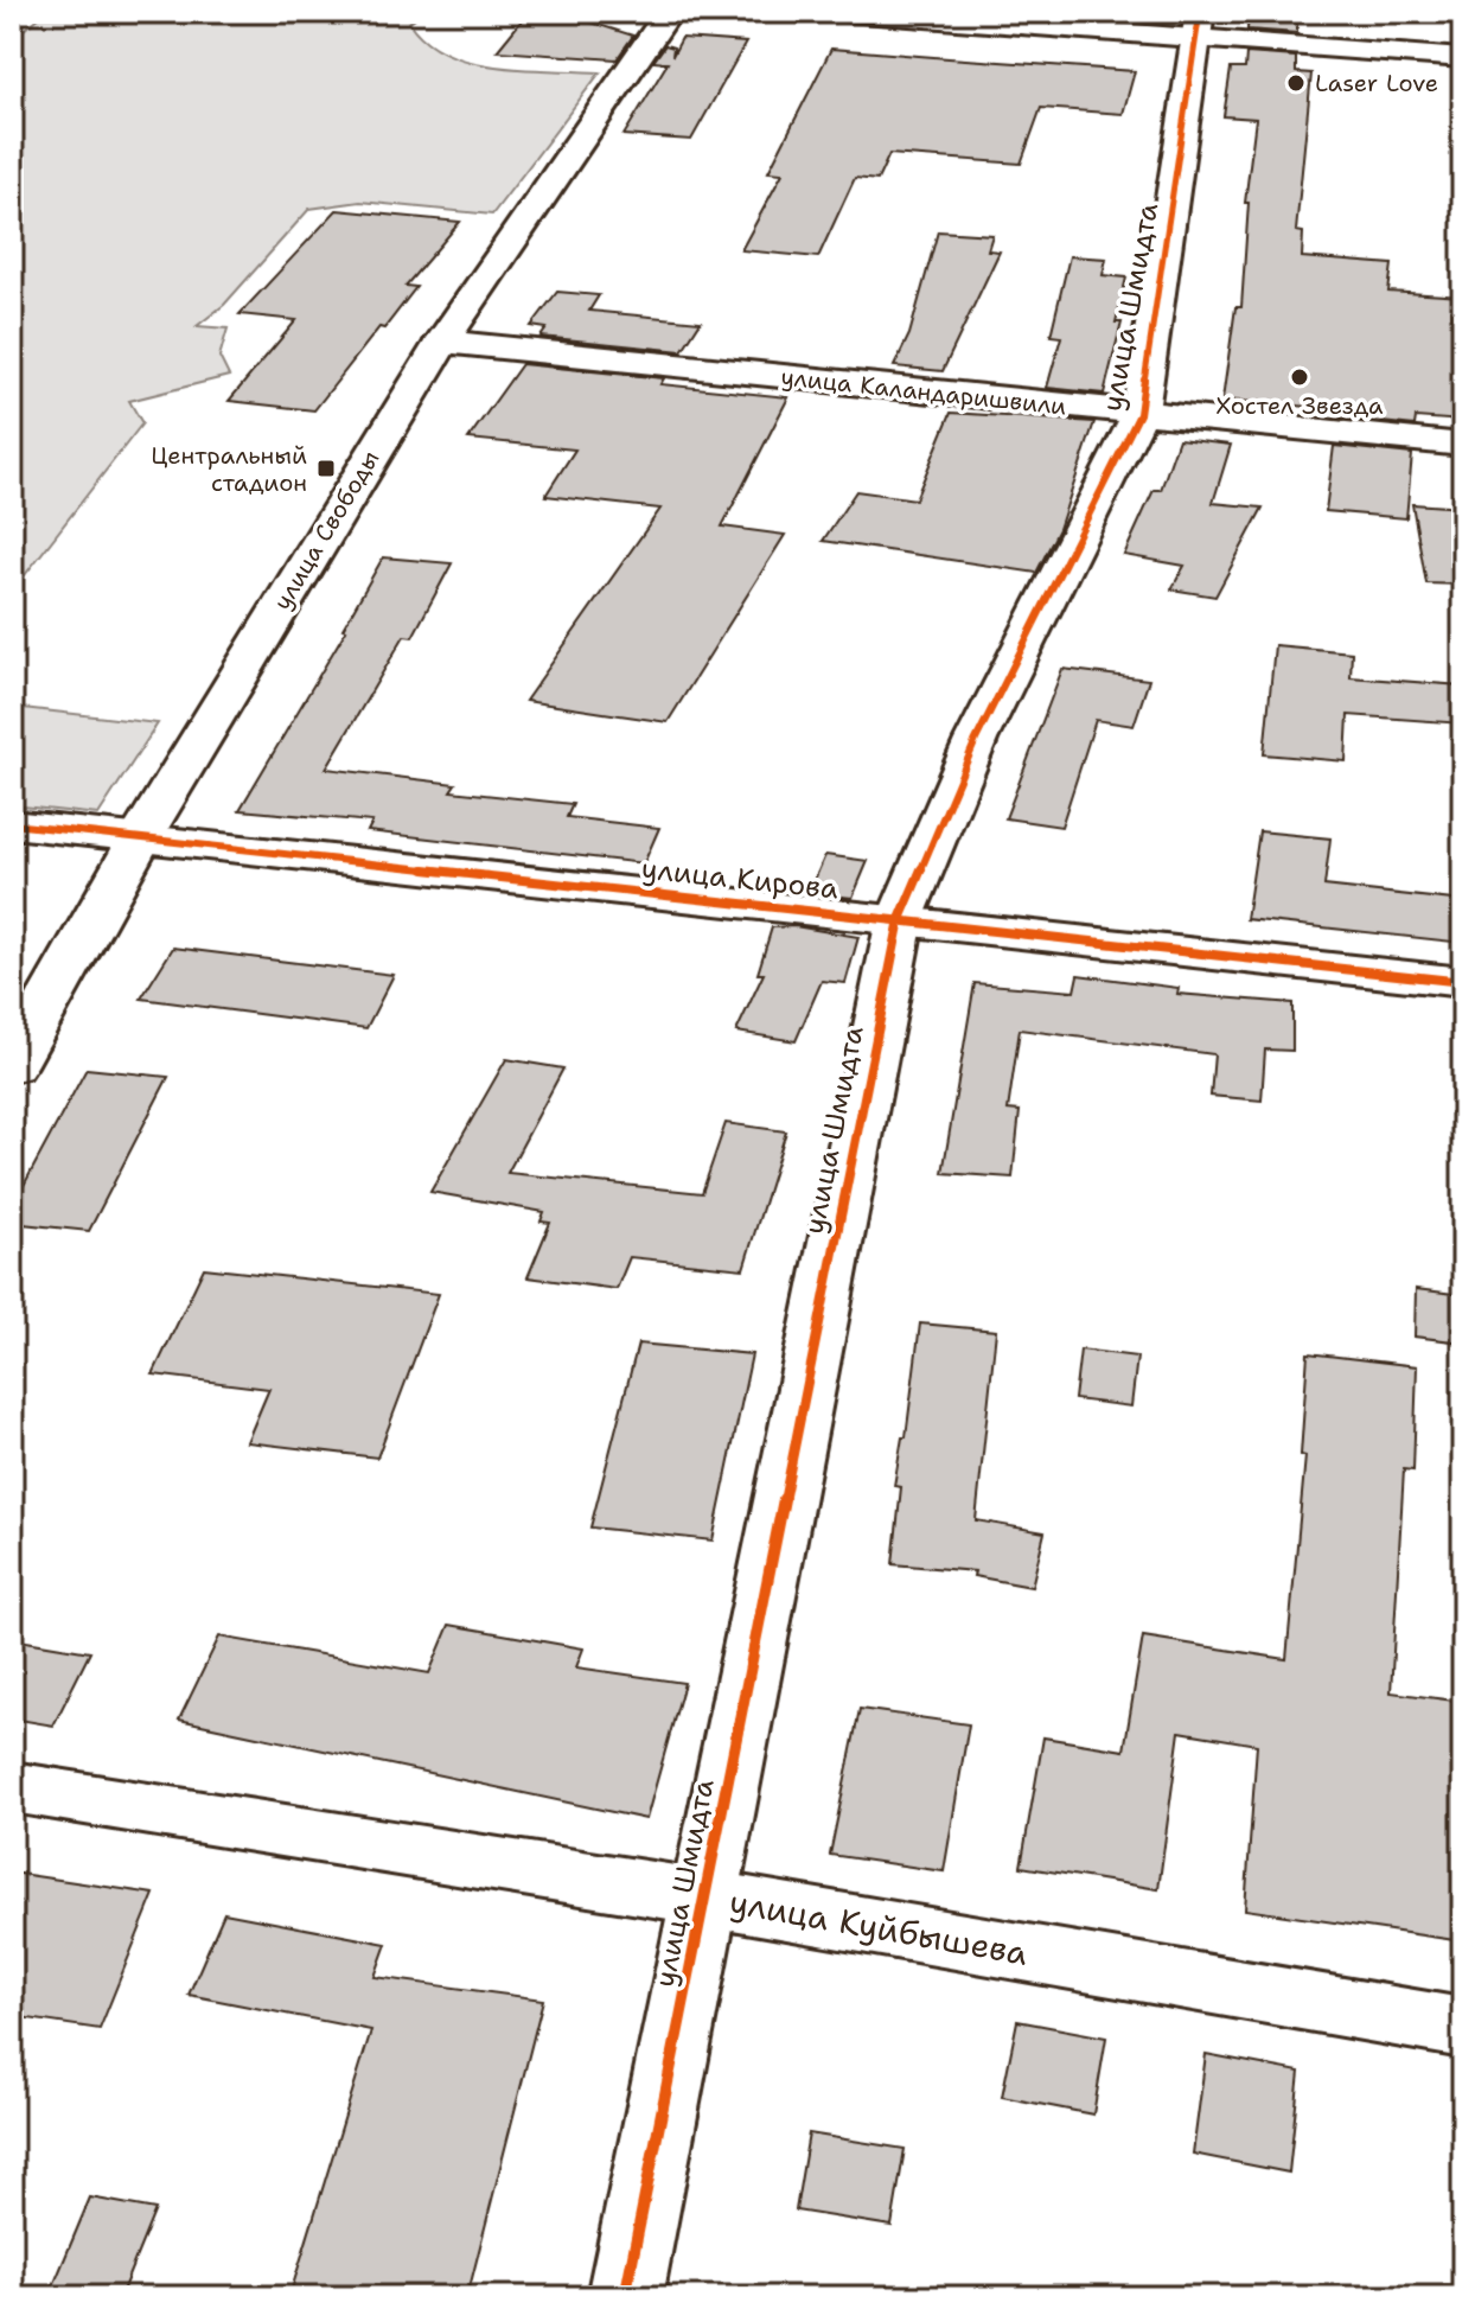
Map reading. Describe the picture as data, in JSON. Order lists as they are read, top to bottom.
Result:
{
  "streets": {
    "street": [
      "улица Шмидта",
      "улица Каландаришвили",
      "улица Свободы",
      "улица Кирова",
      "улица Куйбышева"
    ]
  },
  "crossings": [
    ["улица Шмидта", "улица Каландаришвили"],
    ["улица Шмидта", "улица Кирова"],
    ["улица Шмидта", "улица Куйбышева"],
    ["улица Каландаришвили", "улица Свободы"],
    ["улица Свободы", "улица Кирова"]
  ],
  "places": {
    "other": ["Laser Love", "Хостел Звезда"],
    "transit": ["Центральный стадион"]
  }
}
